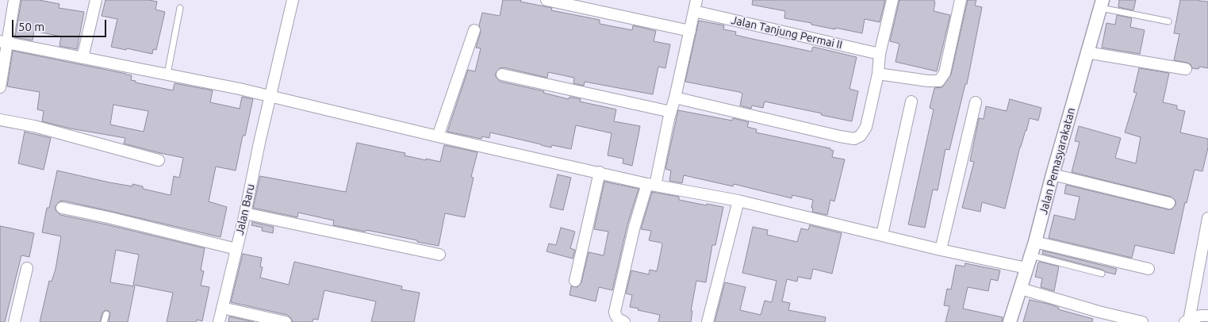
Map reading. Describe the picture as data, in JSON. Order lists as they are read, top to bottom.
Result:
{
  "streets": {
    "street": ["Jalan Tanjung Permai II", "Jalan Pemasyarakatan", "Jalan Baru"]
  },
  "scale_bar": "50 m"
}
